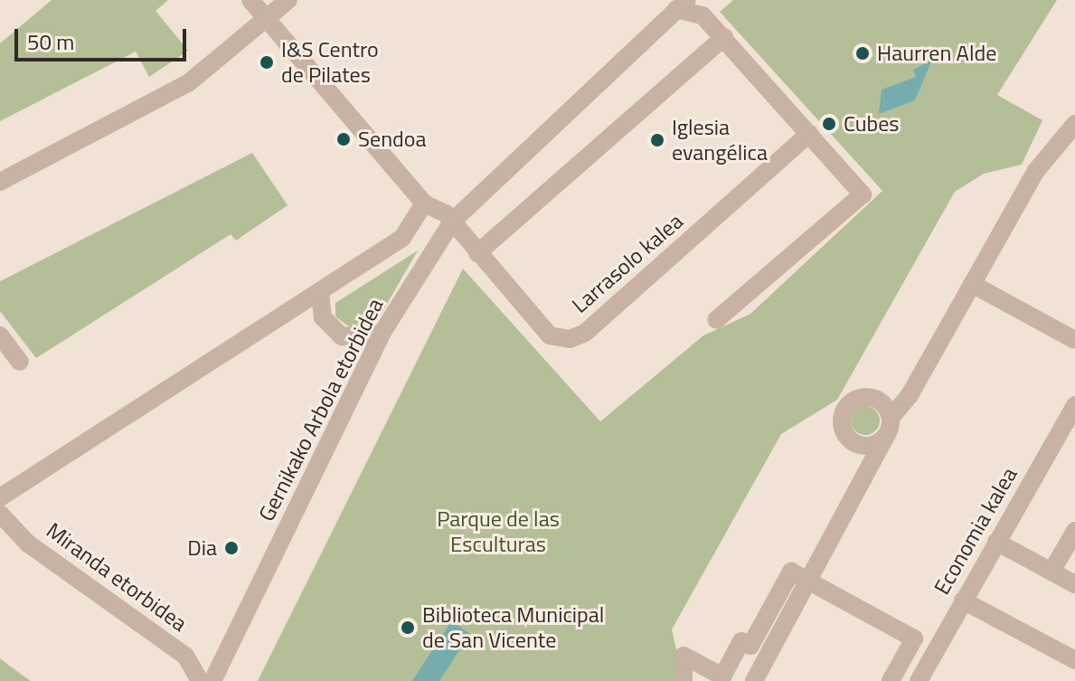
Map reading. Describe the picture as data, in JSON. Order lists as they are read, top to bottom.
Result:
{
  "streets": {
    "street": [
      "Larrasolo kalea",
      "Gernikako Arbola etorbidea",
      "Economia kalea",
      "Miranda etorbidea"
    ]
  },
  "crossings": [
    ["Larrasolo kalea", "Gernikako Arbola etorbidea"]
  ],
  "parks": ["Parque de las Esculturas"],
  "places": [
    "Haurren Alde",
    "I&S Centro de Pilates",
    "Cubes",
    "Sendoa",
    "Iglesia evangélica",
    "Dia",
    "Biblioteca Municipal de San Vicente"
  ],
  "scale_bar": "50 m"
}
